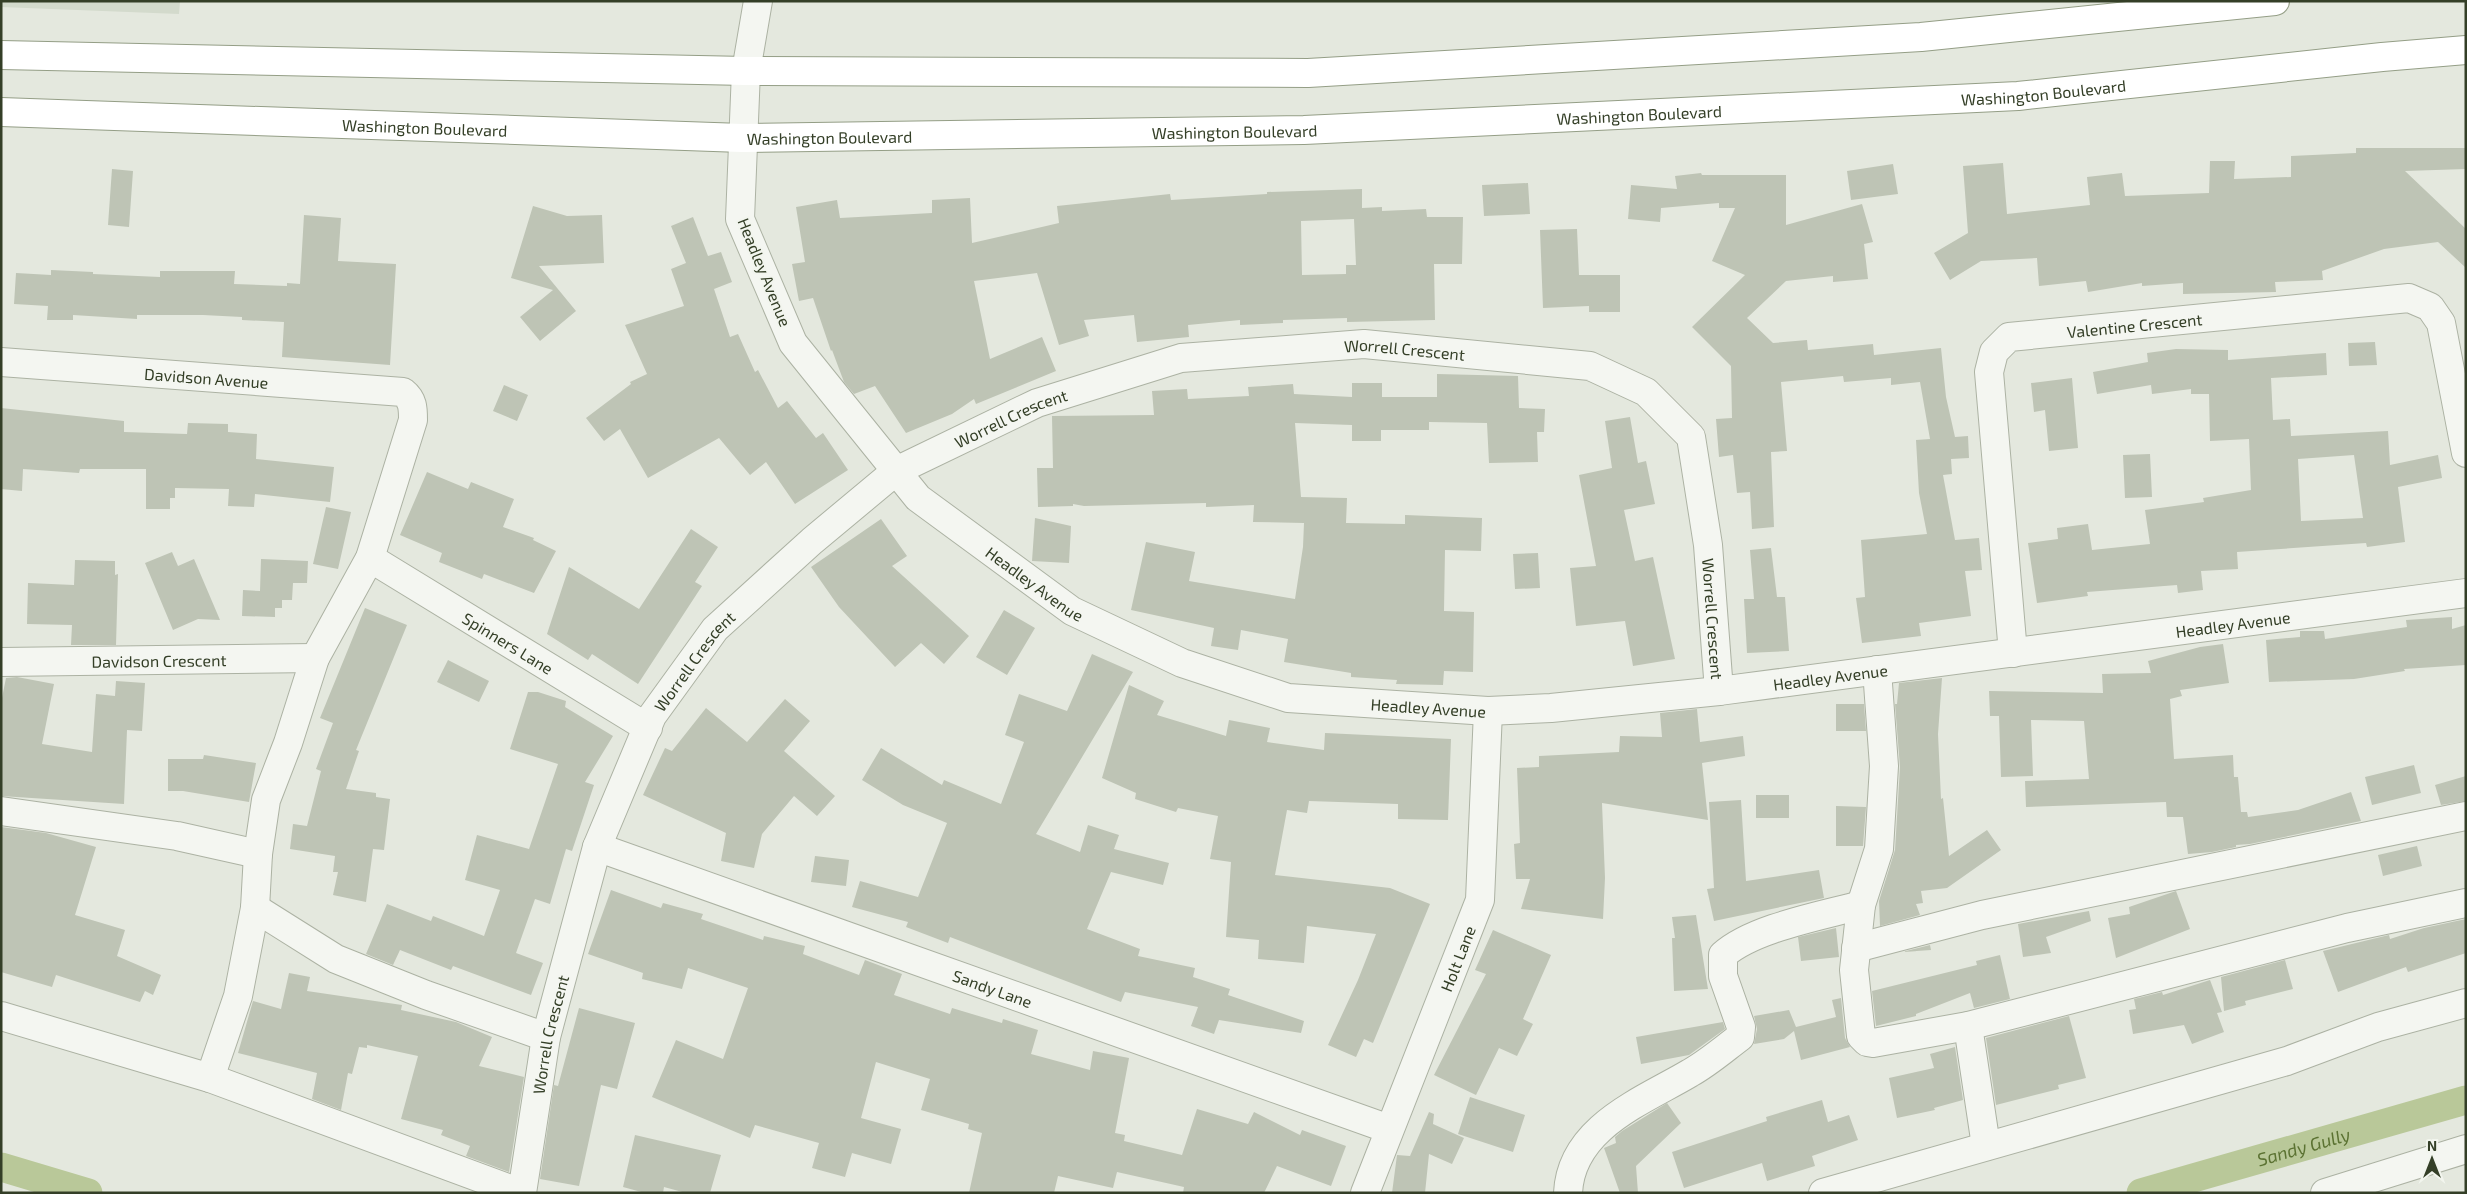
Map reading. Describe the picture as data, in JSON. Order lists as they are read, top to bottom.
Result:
{
  "streets": {
    "highway": ["Washington Boulevard"],
    "street": [
      "Headley Avenue",
      "Valentine Crescent",
      "Worrell Crescent",
      "Davidson Avenue",
      "Spinners Lane",
      "Davidson Crescent",
      "Holt Lane",
      "Sandy Lane"
    ]
  },
  "crossings": [
    ["Washington Boulevard", "Headley Avenue"],
    ["Headley Avenue", "Valentine Crescent"],
    ["Headley Avenue", "Worrell Crescent"],
    ["Headley Avenue", "Holt Lane"],
    ["Worrell Crescent", "Spinners Lane"],
    ["Worrell Crescent", "Sandy Lane"],
    ["Davidson Avenue", "Spinners Lane"],
    ["Holt Lane", "Sandy Lane"]
  ],
  "water": ["Sandy Gully"],
  "north": "top"
}
